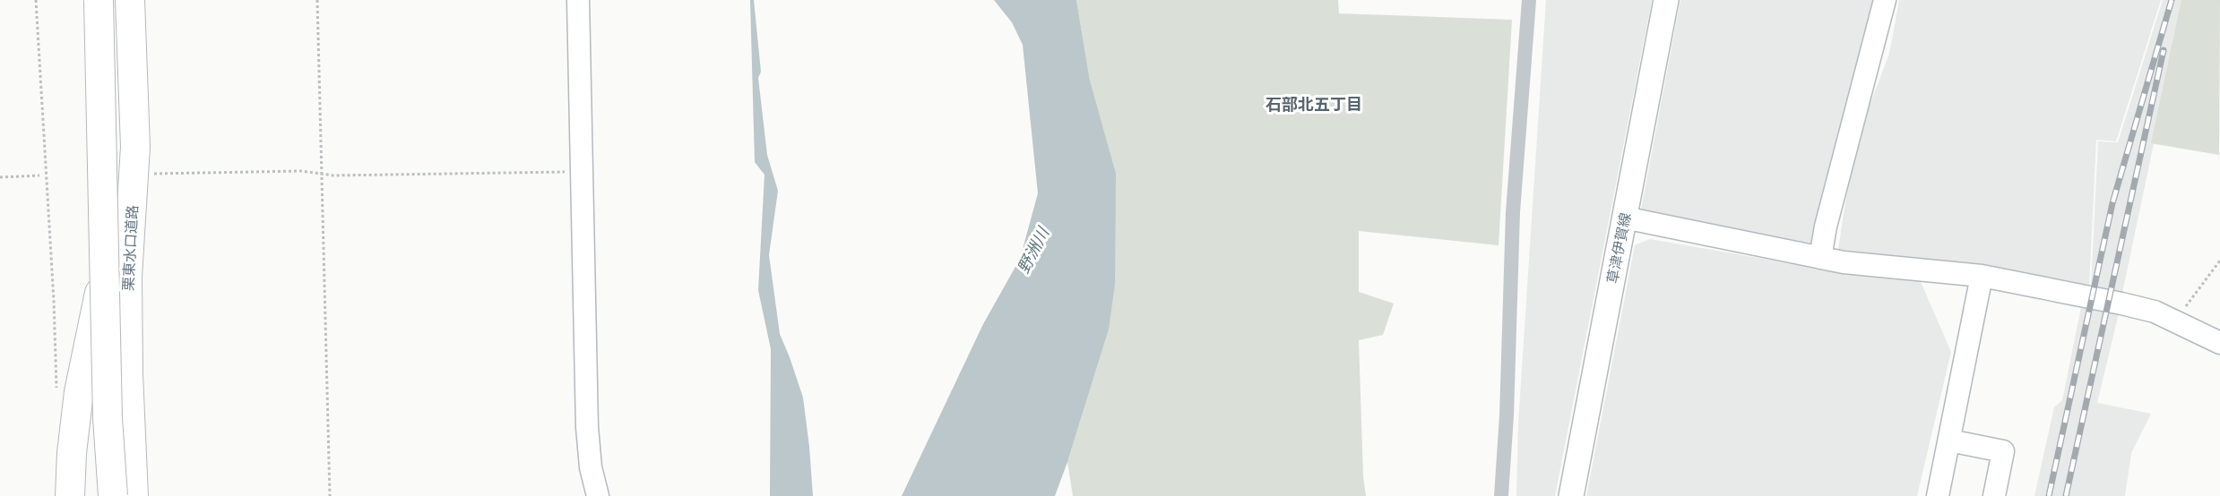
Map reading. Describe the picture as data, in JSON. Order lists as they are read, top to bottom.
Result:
{
  "streets": {
    "highway": ["栗東水口道路"],
    "main road": ["草津伊賀線"]
  },
  "districts": ["石部北五丁目"],
  "water": ["野洲川"]
}
